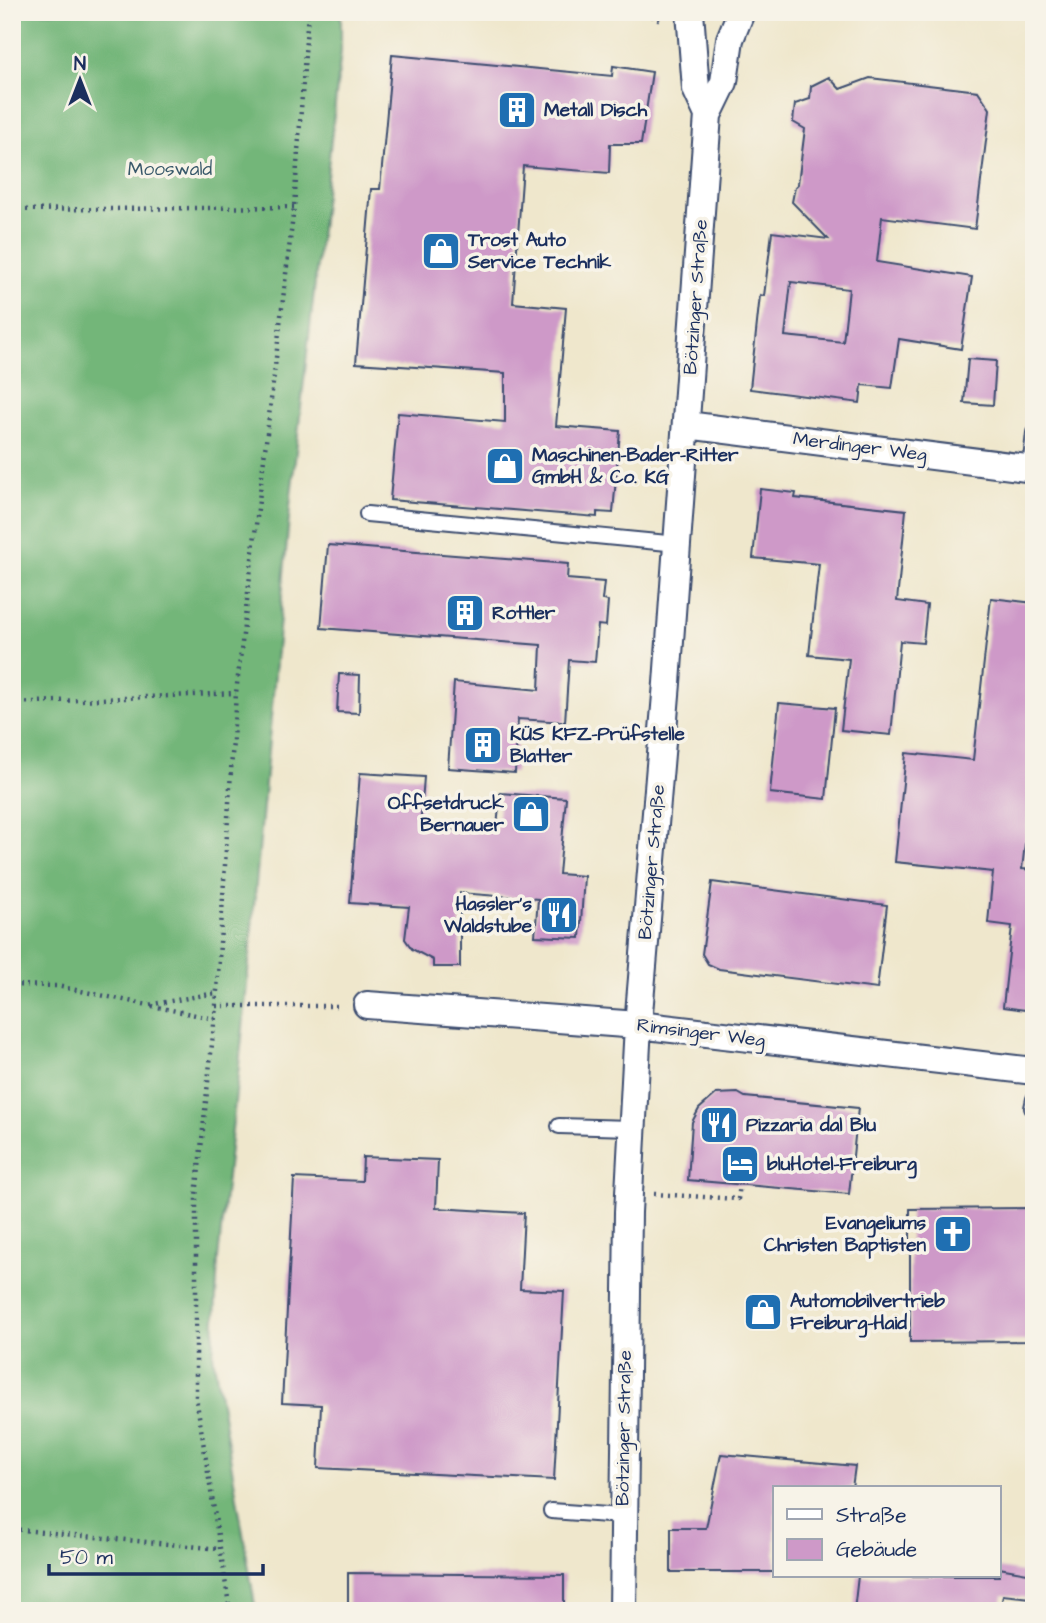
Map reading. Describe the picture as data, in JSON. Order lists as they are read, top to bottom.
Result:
{
  "streets": {
    "street": ["Bötzinger Straße", "Merdinger Weg", "Rimsinger Weg"]
  },
  "crossings": [
    ["Bötzinger Straße", "Merdinger Weg"],
    ["Bötzinger Straße", "Rimsinger Weg"]
  ],
  "parks": ["Mooswald"],
  "places": {
    "building": ["Metall Disch", "Rottler", "KÜS KFZ-Prüfstelle Blatter"],
    "shop": [
      "Trost Auto Service Technik",
      "Maschinen-Bader-Ritter GmbH & Co. KG",
      "Offsetdruck Bernauer",
      "Automobilvertrieb Freiburg-Haid"
    ],
    "restaurant": ["Hassler's Waldstube", "Pizzaria dal Blu"],
    "hotel": ["bluHotel-Freiburg"],
    "church": ["Evangeliums Christen Baptisten"]
  },
  "legend": ["Straße", "Gebäude"],
  "scale_bar": "50 m",
  "north": "top"
}
